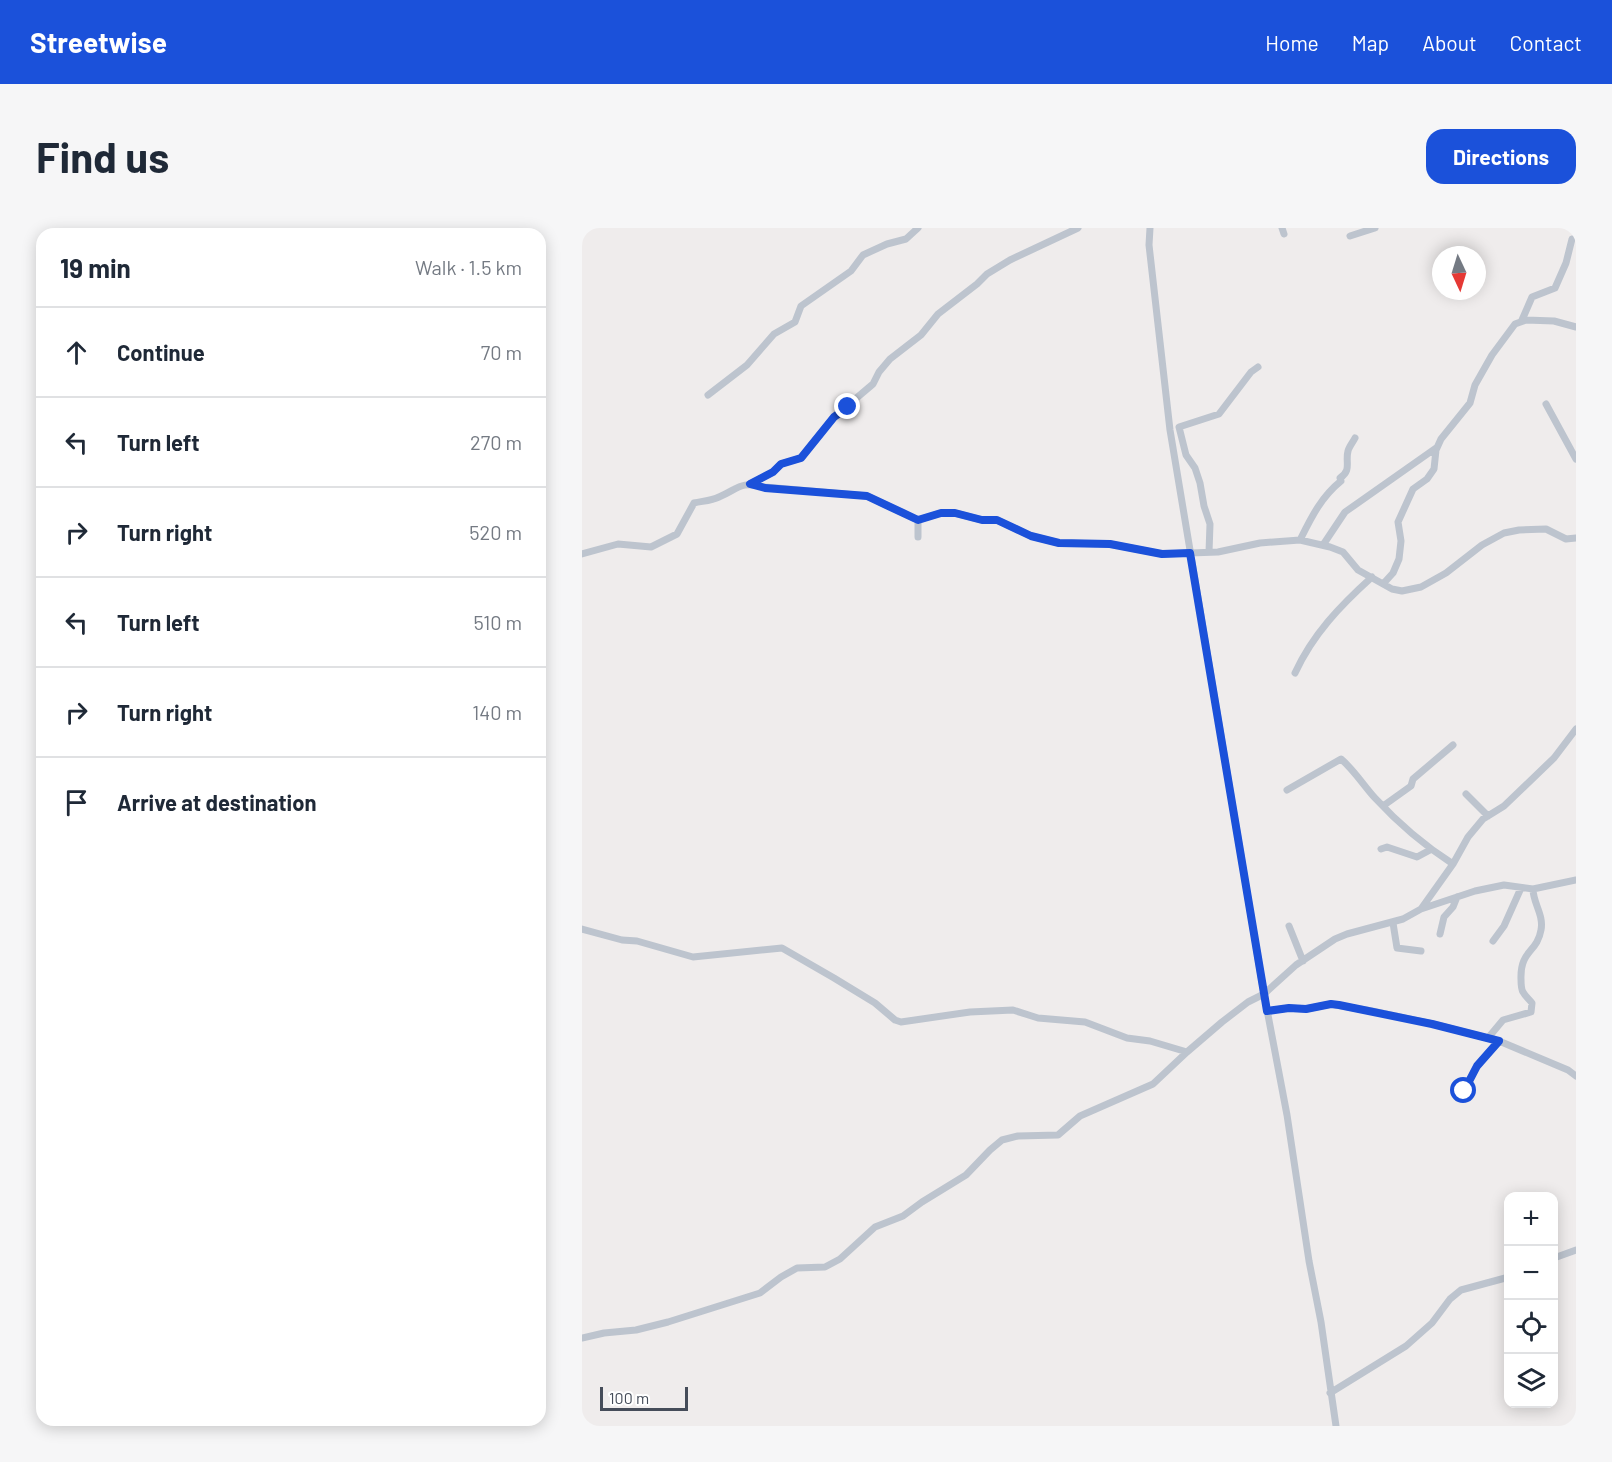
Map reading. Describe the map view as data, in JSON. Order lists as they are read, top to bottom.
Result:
{
  "scale_bar": "100 m",
  "north": "bottom",
  "page": {
    "header": "Streetwise",
    "nav": [
      "Home",
      "Map",
      "About",
      "Contact"
    ],
    "buttons": "Directions",
    "title": "Find us",
    "heading": ["19 min", "Walk · 1.5 km"],
    "list": [
      ["Continue", "70 m"],
      ["Turn left", "270 m"],
      ["Turn right", "520 m"],
      ["Turn left", "510 m"],
      ["Turn right", "140 m"],
      "Arrive at destination"
    ],
    "map_buttons": ["+", "−"],
    "scale": "100 m"
  }
}
